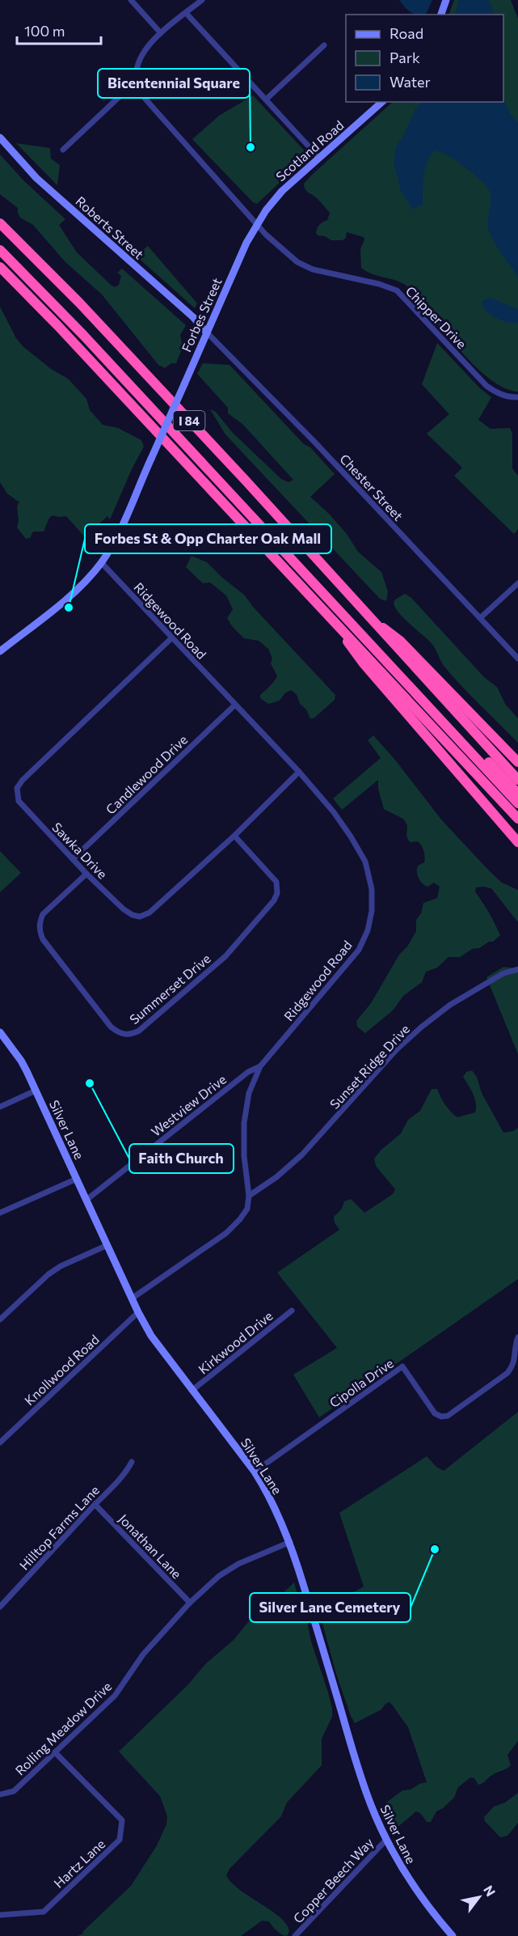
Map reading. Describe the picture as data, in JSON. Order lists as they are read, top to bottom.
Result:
{
  "streets": {
    "highway": ["I 84"],
    "main road": [
      "Scotland Road",
      "Roberts Street",
      "Forbes Street",
      "Silver Lane"
    ],
    "street": [
      "Chipper Drive",
      "Chester Street",
      "Ridgewood Road",
      "Candlewood Drive",
      "Sawka Drive",
      "Summerset Drive",
      "Sunset Ridge Drive",
      "Westview Drive",
      "Kirkwood Drive",
      "Knollwood Road",
      "Cipolla Drive",
      "Hilltop Farms Lane",
      "Jonathan Lane",
      "Rolling Meadow Drive",
      "Hartz Lane",
      "Copper Beech Way"
    ]
  },
  "crossings": [
    ["Scotland Road", "Forbes Street"],
    ["Scotland Road", "Chipper Drive"],
    ["Roberts Street", "Forbes Street"],
    ["Roberts Street", "Chester Street"],
    ["Forbes Street", "Chipper Drive"],
    ["Forbes Street", "Chester Street"],
    ["Forbes Street", "Ridgewood Road"],
    ["Ridgewood Road", "Candlewood Drive"],
    ["Ridgewood Road", "Sawka Drive"],
    ["Ridgewood Road", "Sunset Ridge Drive"],
    ["Ridgewood Road", "Westview Drive"],
    ["Ridgewood Road", "Silver Lane"],
    ["Candlewood Drive", "Sawka Drive"],
    ["Sawka Drive", "Summerset Drive"],
    ["Westview Drive", "Silver Lane"],
    ["Silver Lane", "Kirkwood Drive"],
    ["Silver Lane", "Knollwood Road"],
    ["Silver Lane", "Cipolla Drive"],
    ["Silver Lane", "Rolling Meadow Drive"],
    ["Silver Lane", "Copper Beech Way"],
    ["Hilltop Farms Lane", "Jonathan Lane"],
    ["Jonathan Lane", "Rolling Meadow Drive"],
    ["Rolling Meadow Drive", "Hartz Lane"]
  ],
  "places": [
    "Bicentennial Square",
    "Forbes St & Opp Charter Oak Mall",
    "Faith Church",
    "Silver Lane Cemetery"
  ],
  "legend": ["Road", "Park", "Water"],
  "scale_bar": "100 m",
  "north": "top right"
}
